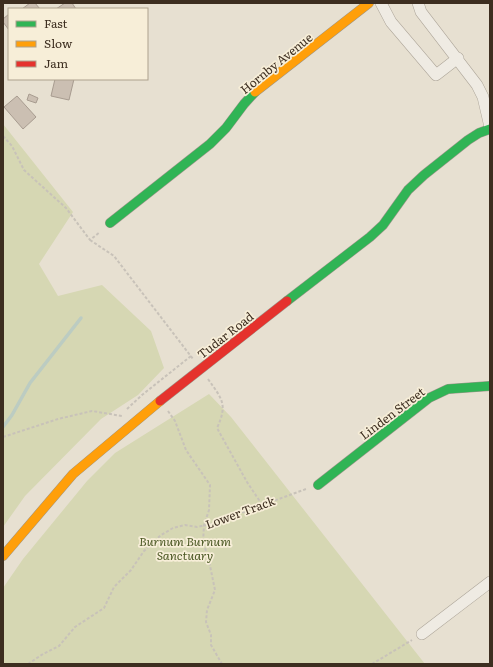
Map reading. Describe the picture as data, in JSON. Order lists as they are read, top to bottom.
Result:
{
  "streets": {
    "street": ["Hornby Avenue", "Tudar Road", "Linden Street"],
    "path": ["Lower Track"]
  },
  "crossings": [
    ["Linden Street", "Lower Track"]
  ],
  "parks": ["Burnum Burnum Sanctuary"],
  "legend": ["Fast", "Slow", "Jam"]
}
